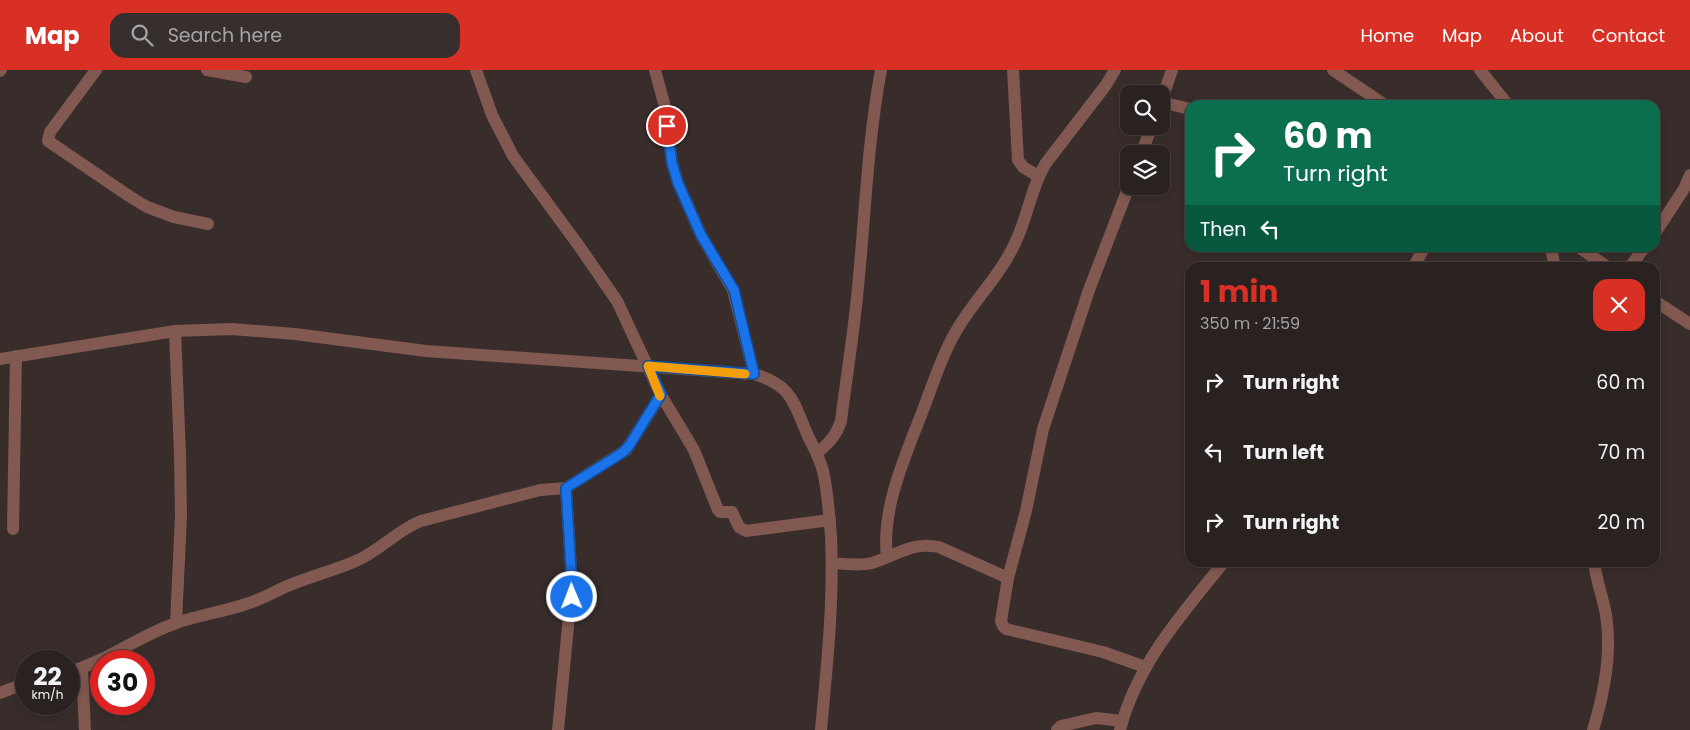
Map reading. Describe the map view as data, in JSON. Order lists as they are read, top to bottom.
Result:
{
  "page": {
    "header": "Map",
    "search": "Search here",
    "nav": [
      "Home",
      "Map",
      "About",
      "Contact"
    ],
    "turn": ["60 m", "Turn right"],
    "then": "Then",
    "heading": ["1 min", "350 m · 21:59"],
    "list": [
      {
        "name": "Turn right",
        "value": "60 m"
      },
      {
        "name": "Turn left",
        "value": "70 m"
      },
      {
        "name": "Turn right",
        "value": "20 m"
      }
    ],
    "speed": "22 km/h",
    "limit": "30"
  }
}
